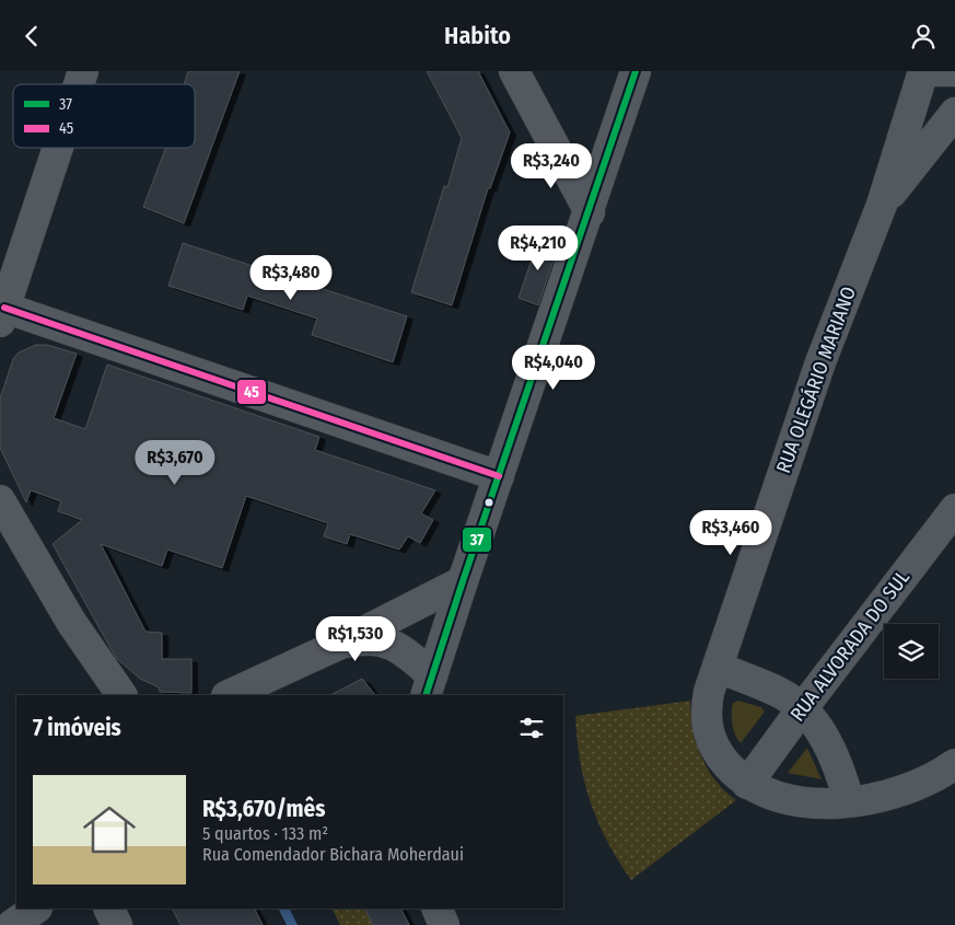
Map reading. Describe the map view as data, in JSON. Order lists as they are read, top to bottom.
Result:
{
  "streets": {
    "street": ["RUA OLEGÁRIO MARIANO", "RUA ALVORADA DO SUL"]
  },
  "crossings": [
    ["RUA OLEGÁRIO MARIANO", "RUA ALVORADA DO SUL"]
  ],
  "lines": ["transit line 37", "transit line 45"],
  "legend": ["37", "45"],
  "page": {
    "header": "Habito",
    "price": [
      "R$3,240",
      "R$4,210",
      "R$3,480",
      "R$4,040",
      "R$3,670",
      "R$3,460",
      "R$1,530"
    ],
    "heading": "7 imóveis",
    "list": [
      {
        "name": "R$3,670/mês",
        "note": "5 quartos · 133 m² · Rua Comendador Bichara Moherdaui"
      }
    ]
  }
}
